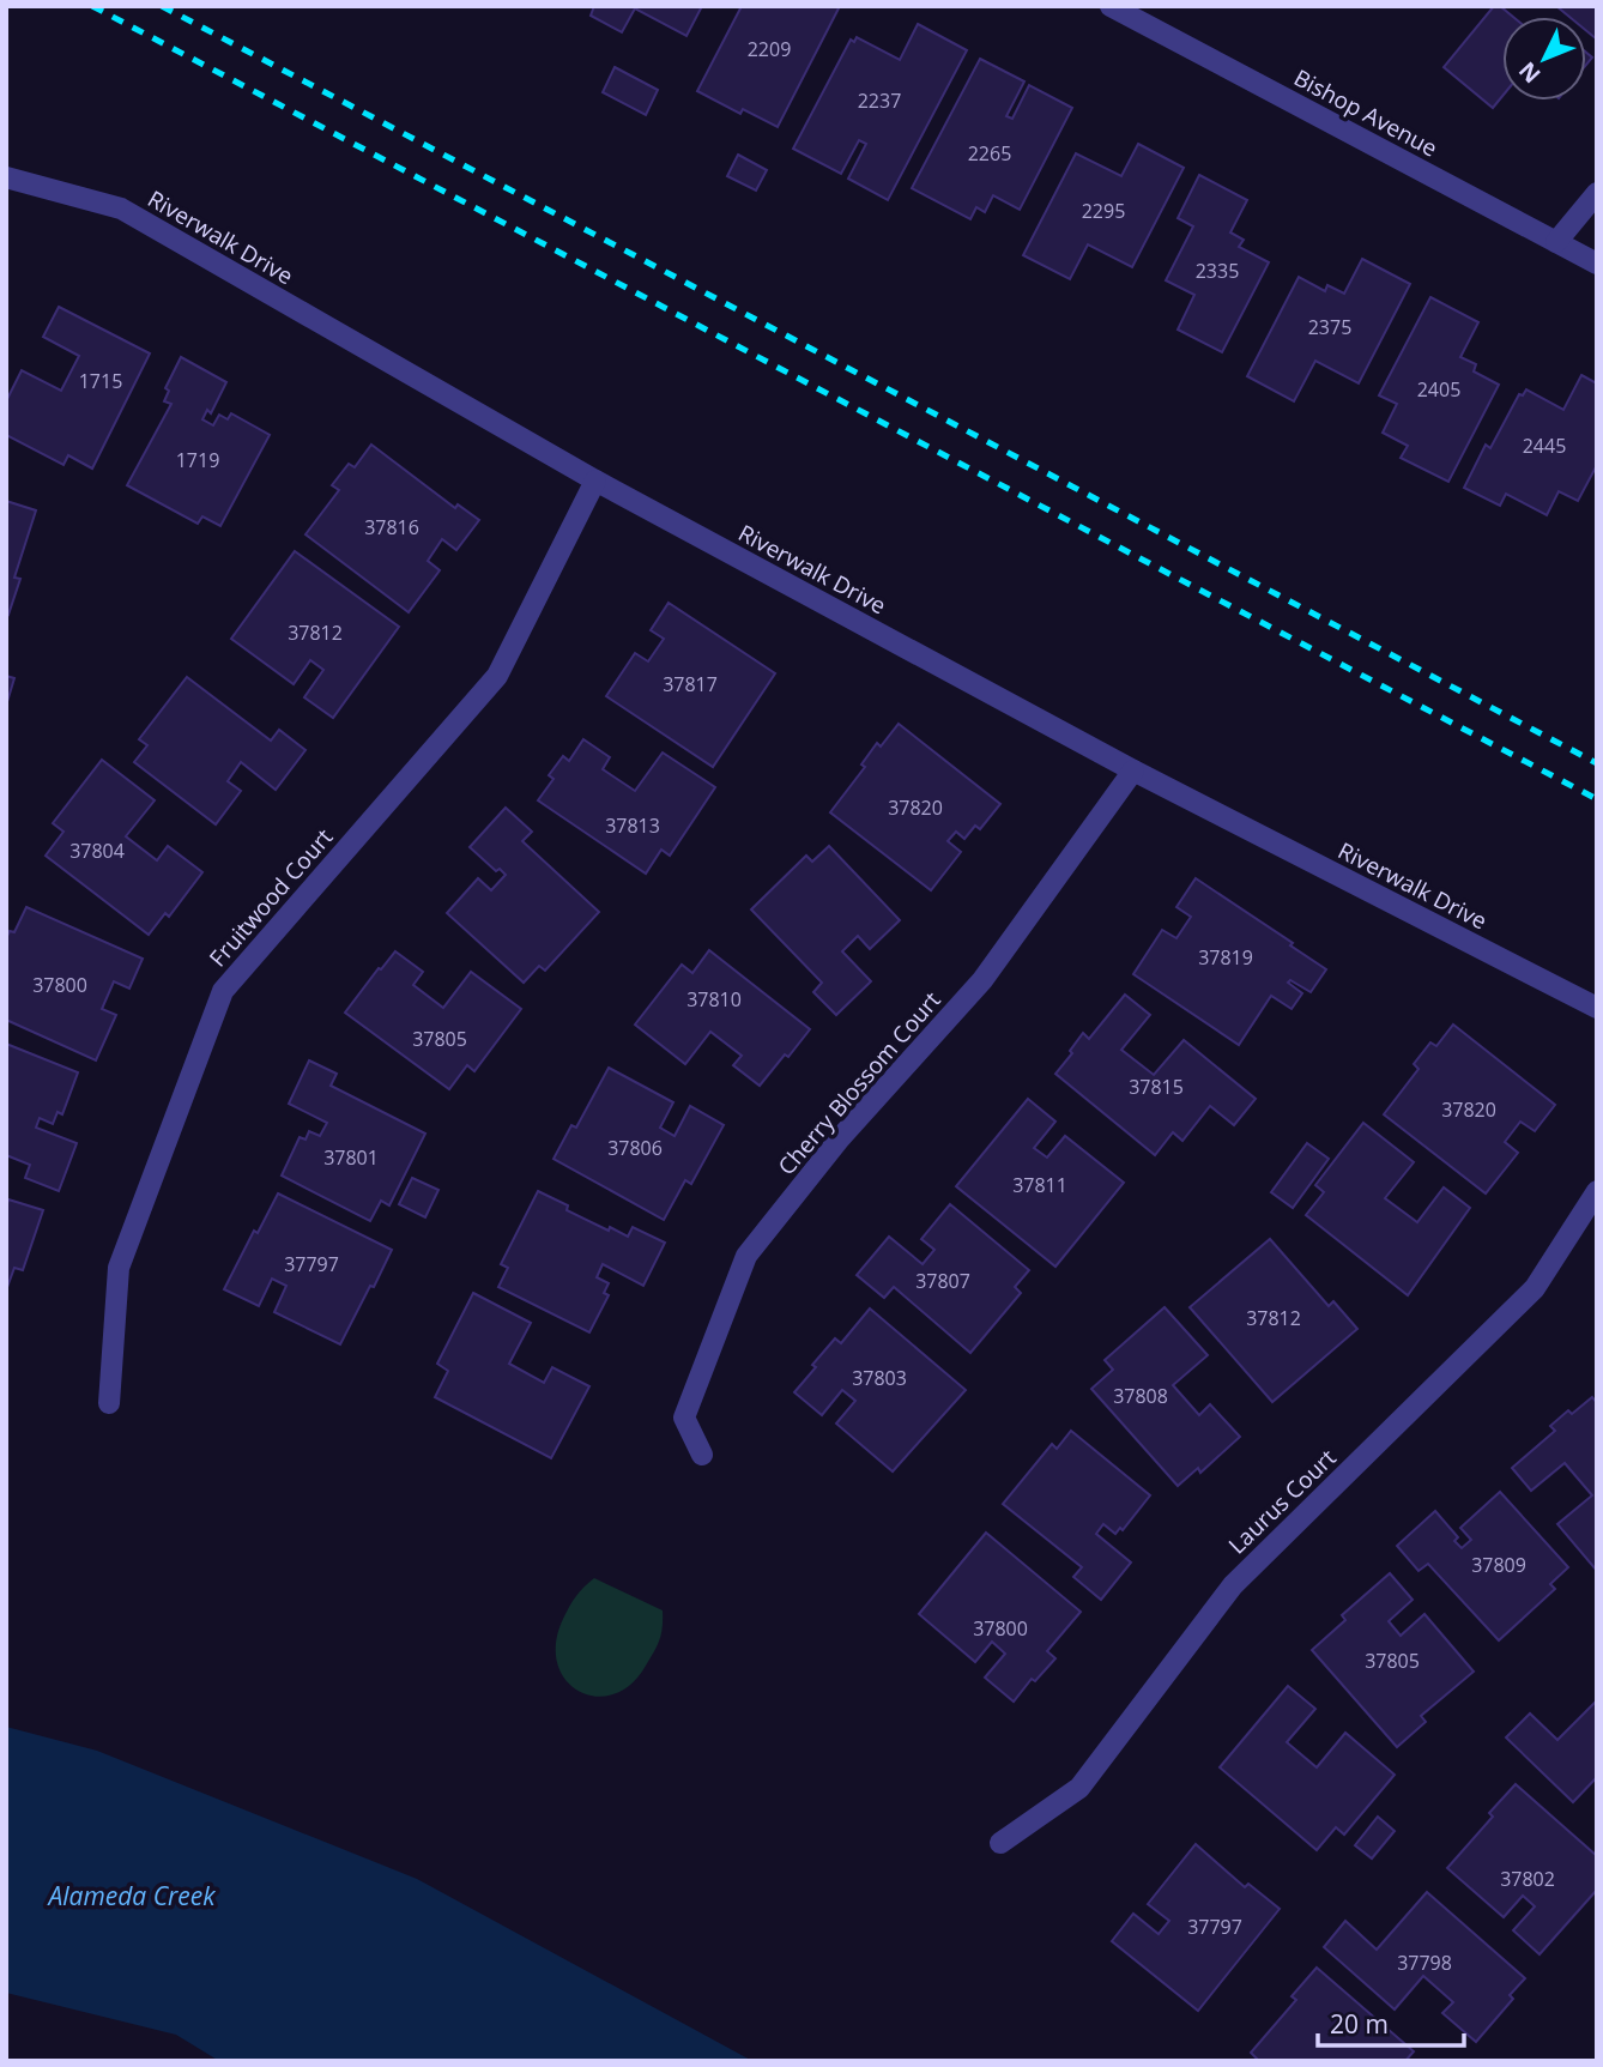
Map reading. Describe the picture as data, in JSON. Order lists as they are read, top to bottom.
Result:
{
  "streets": {
    "street": [
      "Bishop Avenue",
      "Riverwalk Drive",
      "Fruitwood Court",
      "Cherry Blossom Court",
      "Laurus Court"
    ]
  },
  "crossings": [
    ["Riverwalk Drive", "Fruitwood Court"],
    ["Riverwalk Drive", "Cherry Blossom Court"]
  ],
  "water": ["Alameda Creek"],
  "house_numbers": [
    "2209",
    "2237",
    "2265",
    "2295",
    "2335",
    "2375",
    "1715",
    "2405",
    "2445",
    "1719",
    "37816",
    "37812",
    "37817",
    "37820",
    "37813",
    "37804",
    "37819",
    "37800",
    "37810",
    "37805",
    "37815",
    "37820",
    "37806",
    "37801",
    "37811",
    "37797",
    "37807",
    "37812",
    "37803",
    "37808",
    "37809",
    "37800",
    "37805",
    "37802",
    "37797",
    "37798"
  ],
  "scale_bar": "20 m",
  "north": "bottom left"
}
